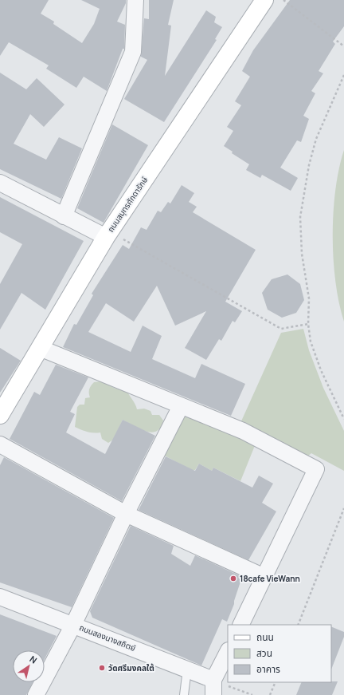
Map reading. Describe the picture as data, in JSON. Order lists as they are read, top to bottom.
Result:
{
  "streets": {
    "street": ["ถนนสมุทรศักดารักษ์", "ถนนสองนางสถิตย์"]
  },
  "places": ["18cafe VieWann", "วัดศรีมงคลใต้"],
  "legend": ["ถนน", "สวน", "อาคาร"],
  "north": "top right"
}
